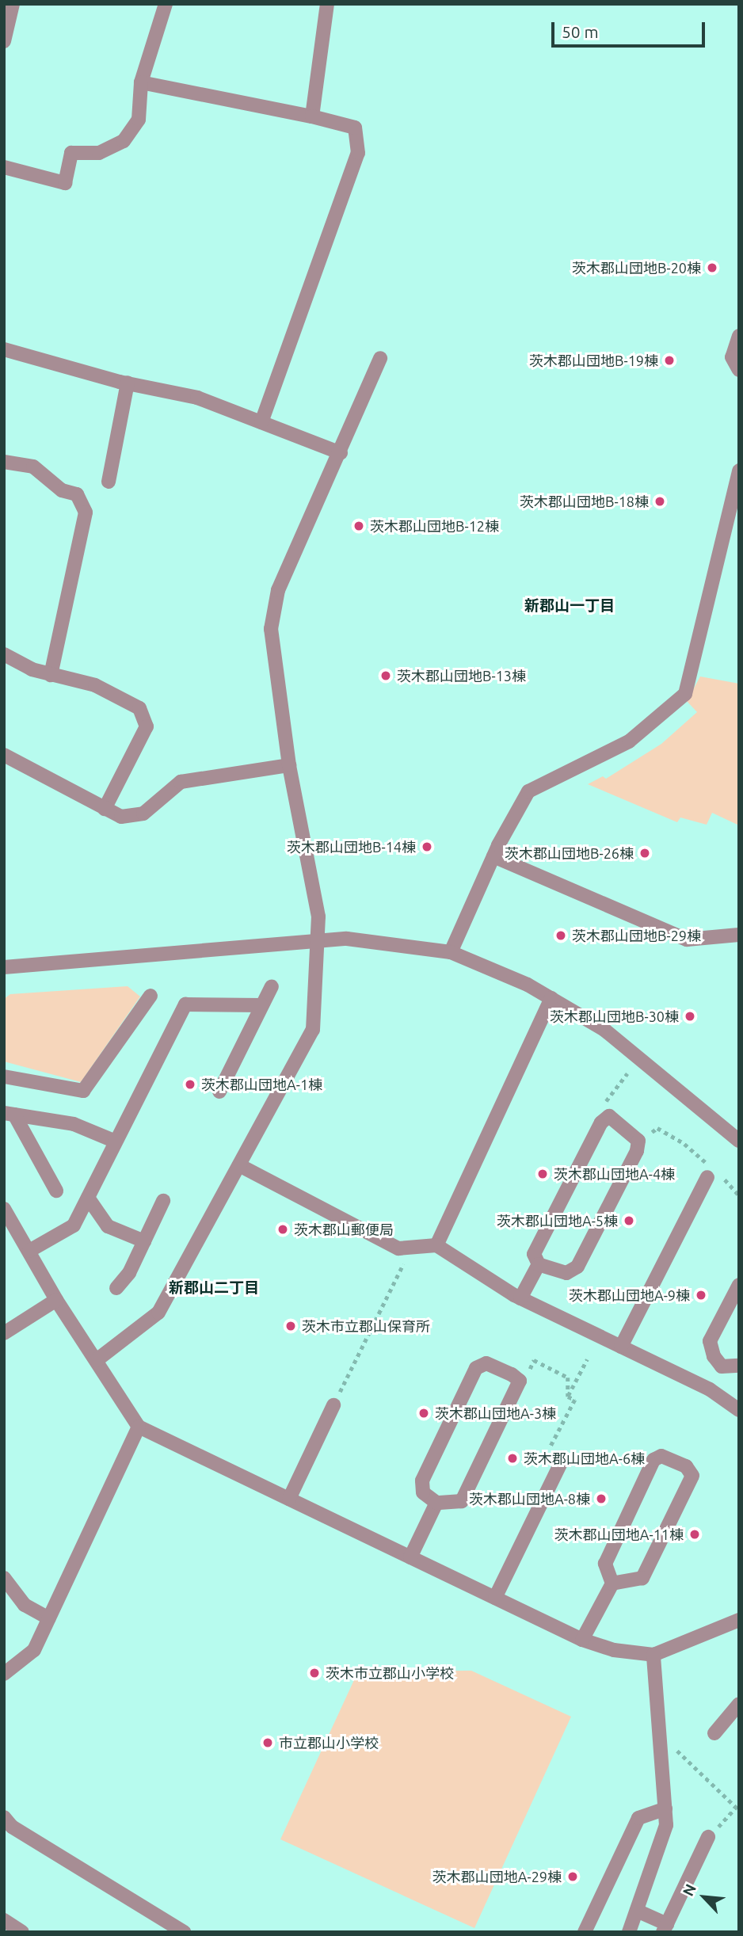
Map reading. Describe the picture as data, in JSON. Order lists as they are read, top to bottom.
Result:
{
  "districts": ["新郡山一丁目", "新郡山二丁目"],
  "places": [
    "茨木郡山団地B-20棟",
    "茨木郡山団地B-19棟",
    "茨木郡山団地B-18棟",
    "茨木郡山団地B-12棟",
    "茨木郡山団地B-13棟",
    "茨木郡山団地B-14棟",
    "茨木郡山団地B-26棟",
    "茨木郡山団地B-29棟",
    "茨木郡山団地B-30棟",
    "茨木郡山団地A-1棟",
    "茨木郡山団地A-4棟",
    "茨木郡山団地A-5棟",
    "茨木郡山郵便局",
    "茨木郡山団地A-9棟",
    "茨木市立郡山保育所",
    "茨木郡山団地A-3棟",
    "茨木郡山団地A-6棟",
    "茨木郡山団地A-8棟",
    "茨木郡山団地A-11棟",
    "茨木市立郡山小学校",
    "市立郡山小学校",
    "茨木郡山団地A-29棟"
  ],
  "scale_bar": "50 m",
  "north": "top left"
}
